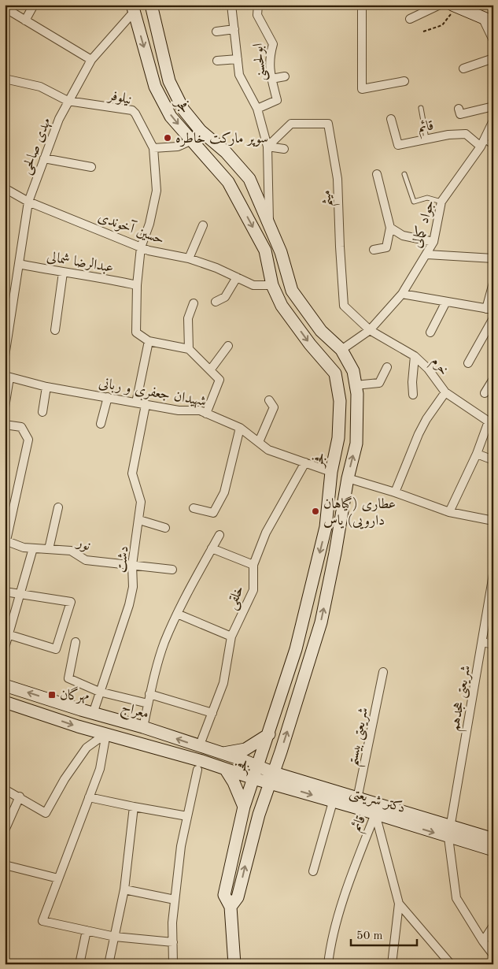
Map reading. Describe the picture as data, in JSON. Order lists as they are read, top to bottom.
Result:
{
  "streets": {
    "main road": ["فجر", "معراج", "دکتر شریعتی"],
    "street": [
      "ابولحسنی",
      "نیلوفر",
      "قائم",
      "مهدی صالحی",
      "میثم",
      "جواد کمالی",
      "حسین آخوندی",
      "عبدالرضا شمالی",
      "خرم",
      "شهیدان جعفری و ربانی",
      "نور",
      "دشت",
      "خلقی",
      "شریعتی هجدهم",
      "شریعتی بیستم"
    ]
  },
  "crossings": [
    ["نیلوفر", "مهدی صالحی"],
    ["فجر", "مهدی صالحی"],
    ["فجر", "حسین آخوندی"],
    ["فجر", "شهیدان جعفری و ربانی"],
    ["فجر", "معراج"],
    ["فجر", "دکتر شریعتی"],
    ["قائم", "جواد کمالی"],
    ["قائم", "دکتر شریعتی"],
    ["مهدی صالحی", "حسین آخوندی"],
    ["مهدی صالحی", "عبدالرضا شمالی"],
    ["میثم", "جواد کمالی"],
    ["میثم", "خرم"],
    ["جواد کمالی", "خرم"],
    ["شهیدان جعفری و ربانی", "دشت"],
    ["شهیدان جعفری و ربانی", "خلقی"],
    ["نور", "دشت"],
    ["دشت", "معراج"],
    ["خلقی", "معراج"],
    ["شریعتی هجدهم", "دکتر شریعتی"],
    ["معراج", "دکتر شریعتی"],
    ["شریعتی بیستم", "دکتر شریعتی"]
  ],
  "places": {
    "other": ["سوپر مارکت خاطره", "عطاری (گیاهان دارویی) یاس"],
    "transit": ["مهرگان"]
  },
  "scale_bar": "50 m"
}
